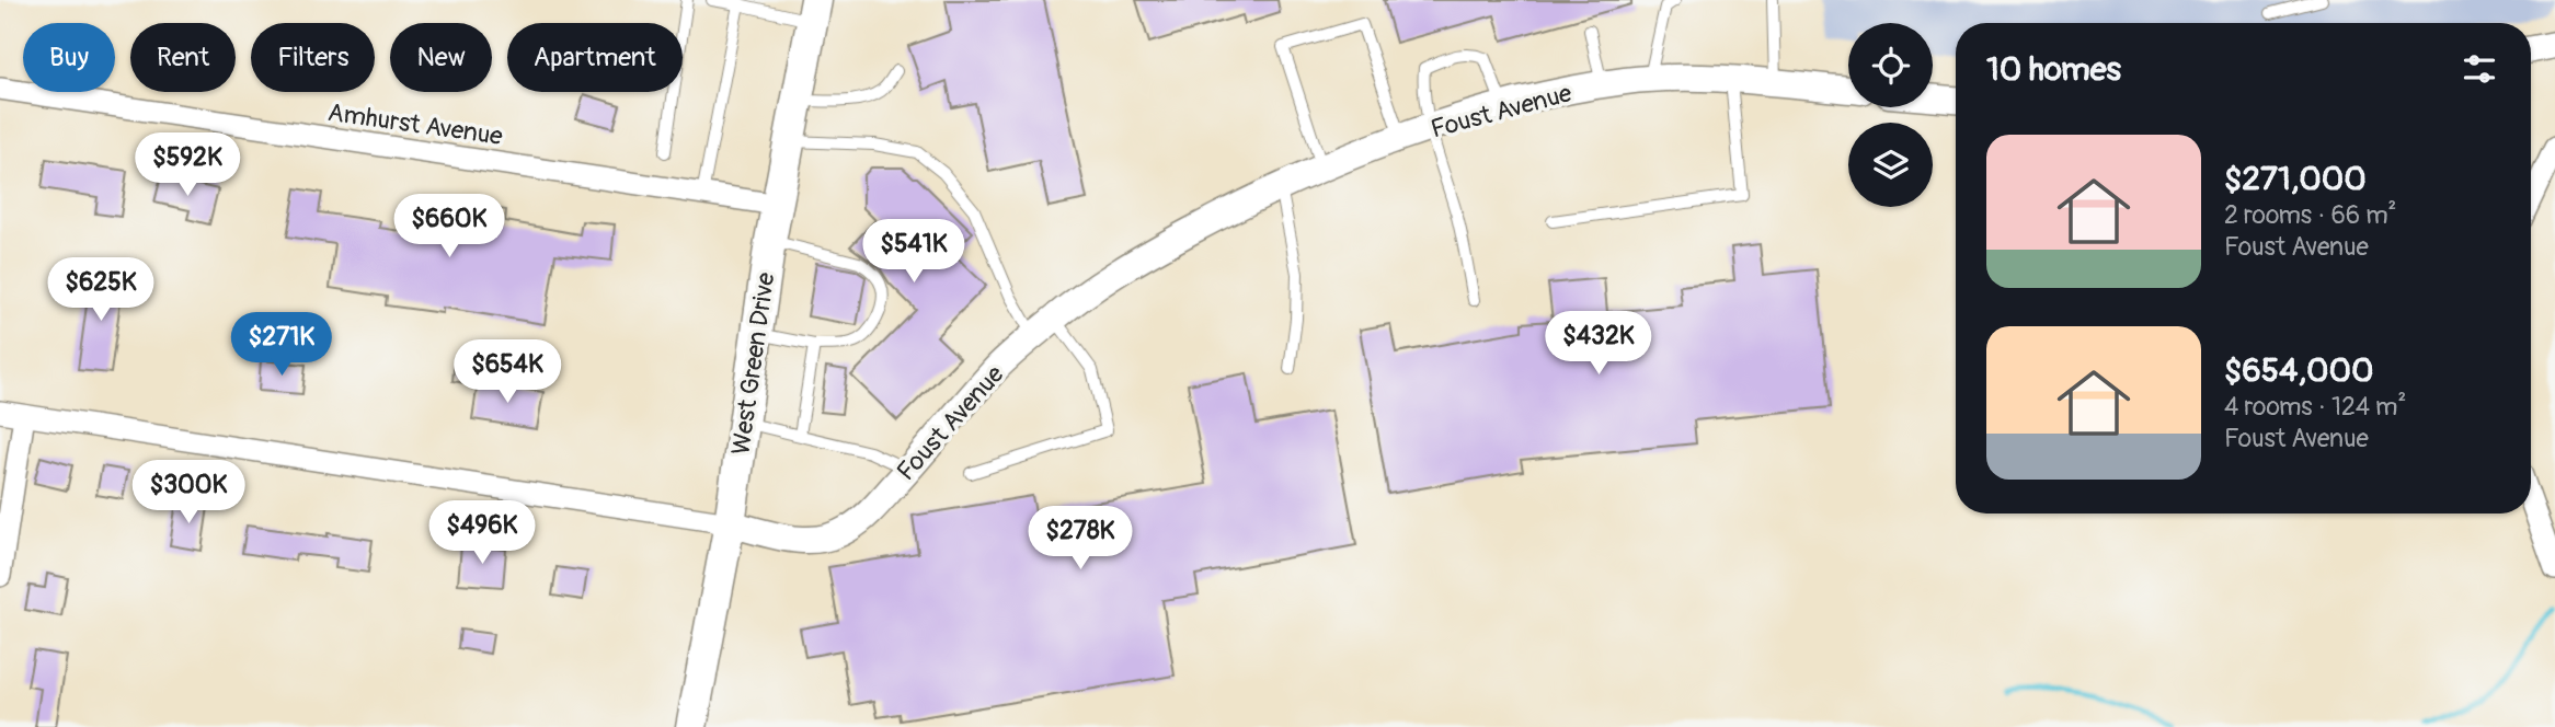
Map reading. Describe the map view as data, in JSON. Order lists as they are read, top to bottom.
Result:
{
  "streets": {
    "main road": ["West Green Drive"],
    "street": ["Foust Avenue", "Amhurst Avenue"]
  },
  "crossings": [
    ["Foust Avenue", "West Green Drive"],
    ["Amhurst Avenue", "West Green Drive"]
  ],
  "page": {
    "chip": [
      "Buy",
      "Rent",
      "Filters",
      "New",
      "Apartment"
    ],
    "heading": "10 homes",
    "list": [
      {
        "name": "$271,000",
        "note": "2 rooms · 66 m² · Foust Avenue"
      },
      {
        "name": "$654,000",
        "note": "4 rooms · 124 m² · Foust Avenue"
      }
    ],
    "price": [
      "$592K",
      "$660K",
      "$541K",
      "$625K",
      "$432K",
      "$271K",
      "$654K",
      "$300K",
      "$496K",
      "$278K"
    ]
  }
}
